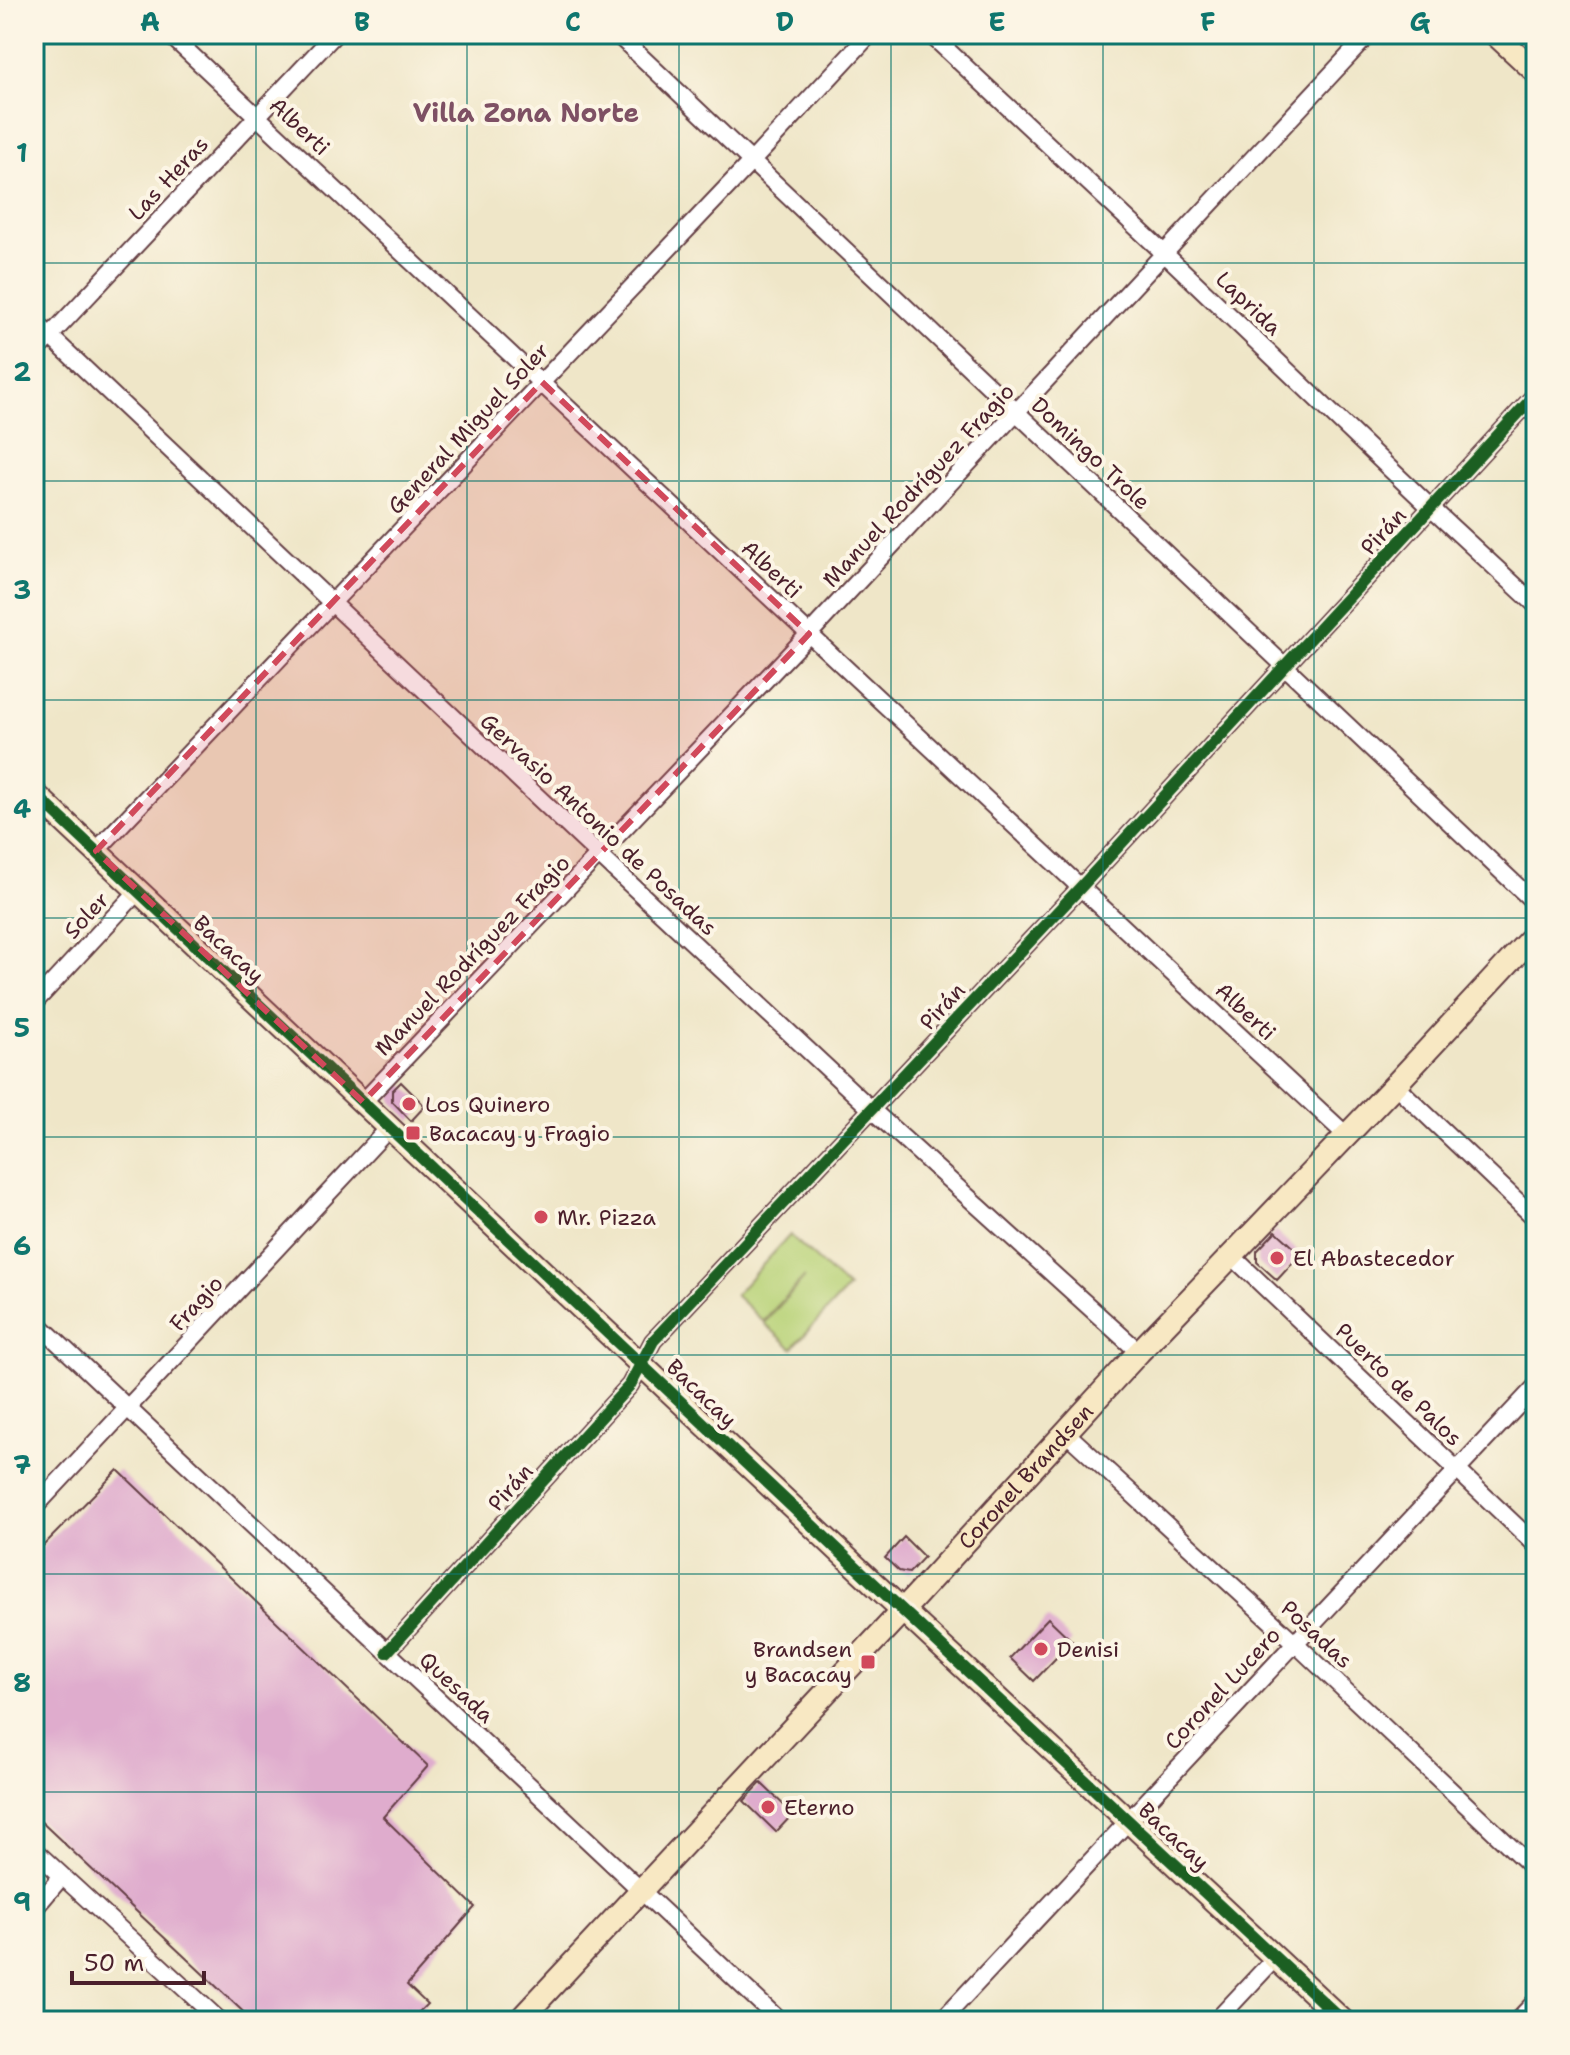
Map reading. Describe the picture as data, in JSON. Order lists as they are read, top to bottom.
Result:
{
  "streets": {
    "street": [
      "Alberti",
      "Las Heras",
      "Laprida",
      "General Miguel Soler",
      "Domingo Trole",
      "Manuel Rodríguez Fragio",
      "Pirán",
      "Gervasio Antonio de Posadas",
      "Soler",
      "Bacacay",
      "Fragio",
      "Puerto de Palos",
      "Coronel Brandsen",
      "Posadas",
      "Quesada",
      "Coronel Lucero"
    ]
  },
  "crossings": [
    ["Alberti", "Las Heras"],
    ["Alberti", "General Miguel Soler"],
    ["Alberti", "Manuel Rodríguez Fragio"],
    ["Alberti", "Pirán"],
    ["Alberti", "Coronel Brandsen"],
    ["Las Heras", "Gervasio Antonio de Posadas"],
    ["Laprida", "Manuel Rodríguez Fragio"],
    ["Laprida", "Pirán"],
    ["General Miguel Soler", "Domingo Trole"],
    ["General Miguel Soler", "Gervasio Antonio de Posadas"],
    ["General Miguel Soler", "Bacacay"],
    ["Domingo Trole", "Manuel Rodríguez Fragio"],
    ["Domingo Trole", "Pirán"],
    ["Manuel Rodríguez Fragio", "Gervasio Antonio de Posadas"],
    ["Manuel Rodríguez Fragio", "Bacacay"],
    ["Pirán", "Gervasio Antonio de Posadas"],
    ["Pirán", "Bacacay"],
    ["Pirán", "Quesada"],
    ["Gervasio Antonio de Posadas", "Coronel Brandsen"],
    ["Soler", "Bacacay"],
    ["Bacacay", "Fragio"],
    ["Bacacay", "Coronel Brandsen"],
    ["Bacacay", "Coronel Lucero"],
    ["Fragio", "Quesada"],
    ["Puerto de Palos", "Coronel Brandsen"],
    ["Puerto de Palos", "Coronel Lucero"],
    ["Coronel Brandsen", "Posadas"],
    ["Coronel Brandsen", "Quesada"],
    ["Posadas", "Coronel Lucero"]
  ],
  "districts": ["Villa Zona Norte"],
  "places": {
    "other": [
      "Los Quinero",
      "Mr. Pizza",
      "El Abastecedor",
      "Denisi",
      "Eterno"
    ],
    "transit": ["Bacacay y Fragio", "Brandsen y Bacacay"]
  },
  "scale_bar": "50 m",
  "grid": {
    "columns": [
      "A",
      "B",
      "C",
      "D",
      "E",
      "F",
      "G"
    ],
    "rows": [
      "1",
      "2",
      "3",
      "4",
      "5",
      "6",
      "7",
      "8",
      "9"
    ]
  }
}
